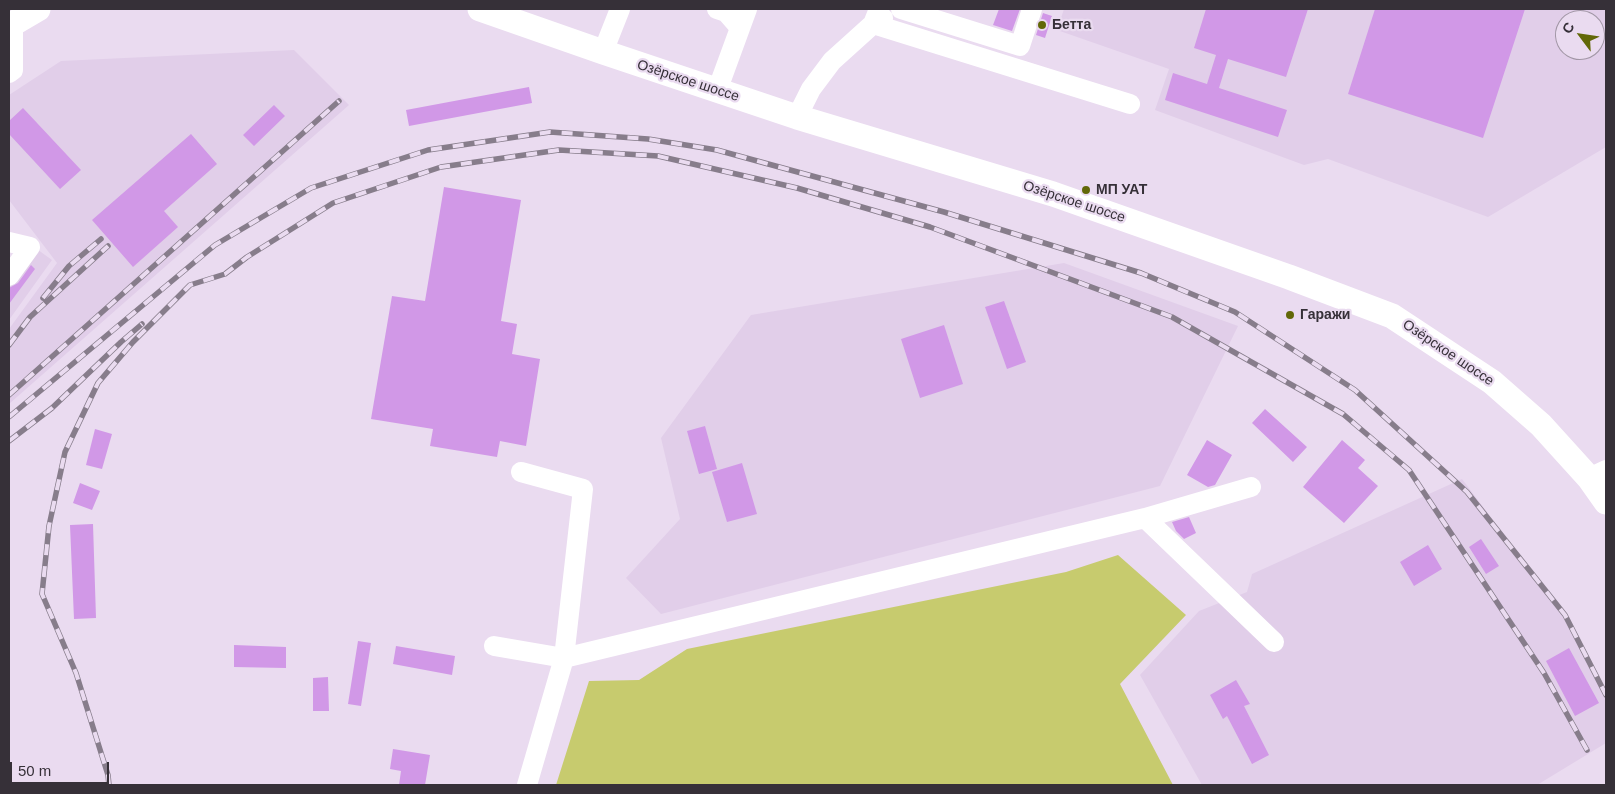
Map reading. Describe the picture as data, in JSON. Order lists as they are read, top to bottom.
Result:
{
  "streets": {
    "main road": ["Озёрское шоссе"]
  },
  "places": ["Бетта", "МП УАТ", "Гаражи"],
  "scale_bar": "50 m",
  "north": "top left"
}
